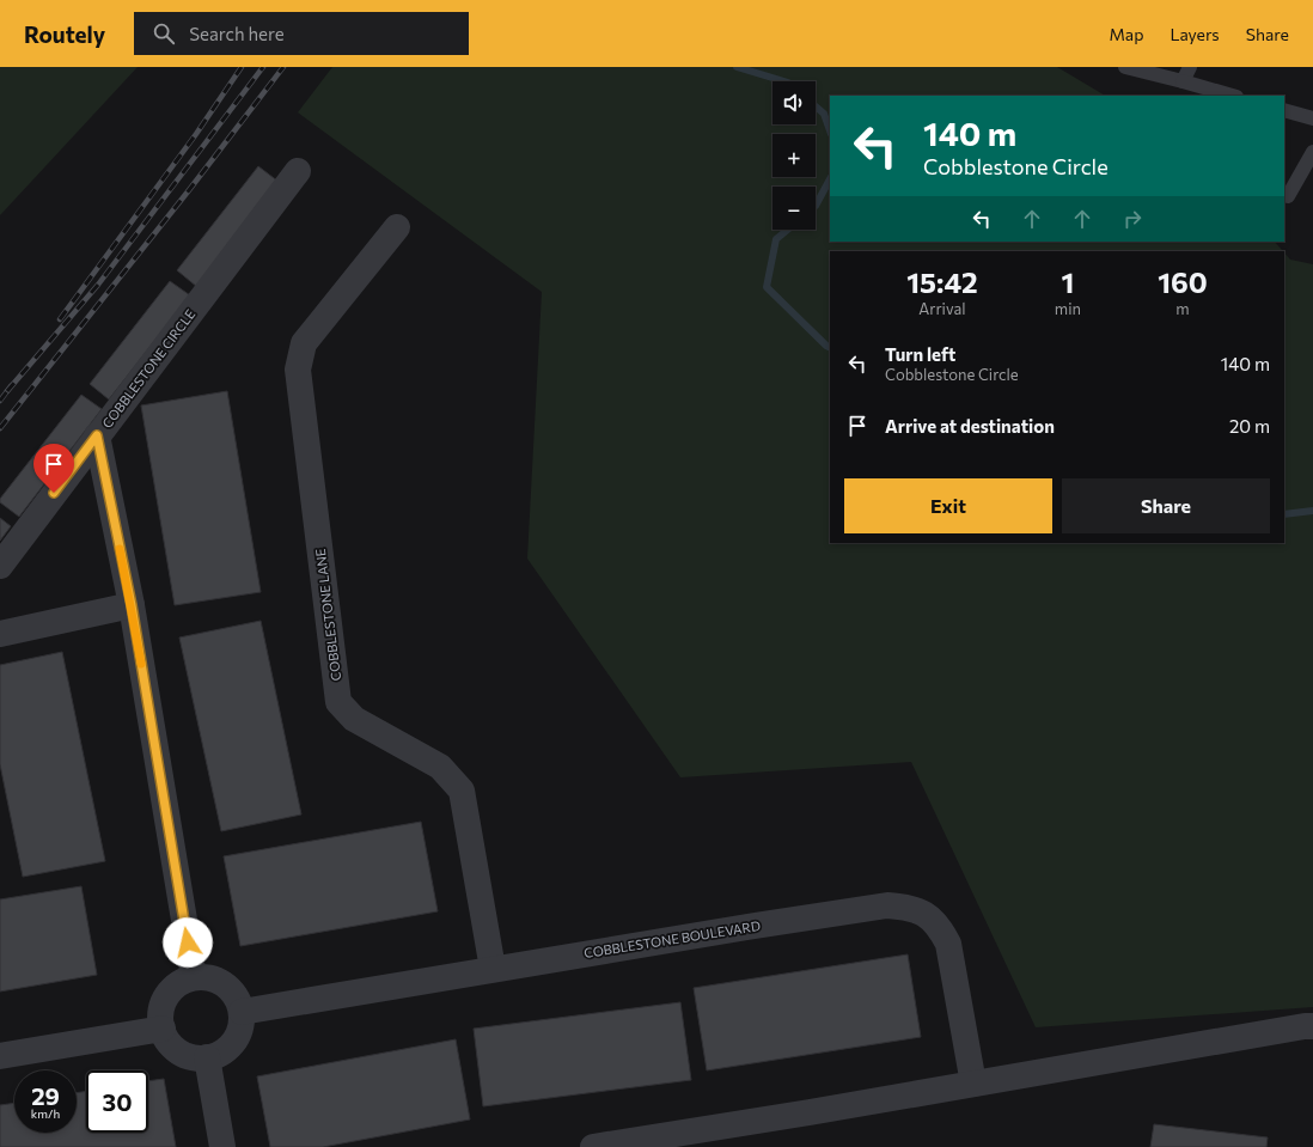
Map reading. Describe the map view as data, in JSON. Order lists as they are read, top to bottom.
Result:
{
  "streets": {
    "street": ["COBBLESTONE CIRCLE", "COBBLESTONE LANE", "COBBLESTONE BOULEVARD"]
  },
  "crossings": [
    ["COBBLESTONE LANE", "COBBLESTONE BOULEVARD"]
  ],
  "page": {
    "header": "Routely",
    "search": "Search here",
    "nav": ["Map", "Layers", "Share"],
    "map_buttons": ["+", "−"],
    "turn": ["140 m", "Cobblestone Circle"],
    "eta": [
      "15:42",
      "Arrival",
      "1",
      "min",
      "160",
      "m"
    ],
    "list": [
      {
        "name": "Turn left",
        "note": "Cobblestone Circle",
        "value": "140 m"
      },
      {
        "name": "Arrive at destination",
        "value": "20 m"
      }
    ],
    "buttons": ["Exit", "Share"],
    "speed": "29 km/h",
    "limit": "30"
  }
}
